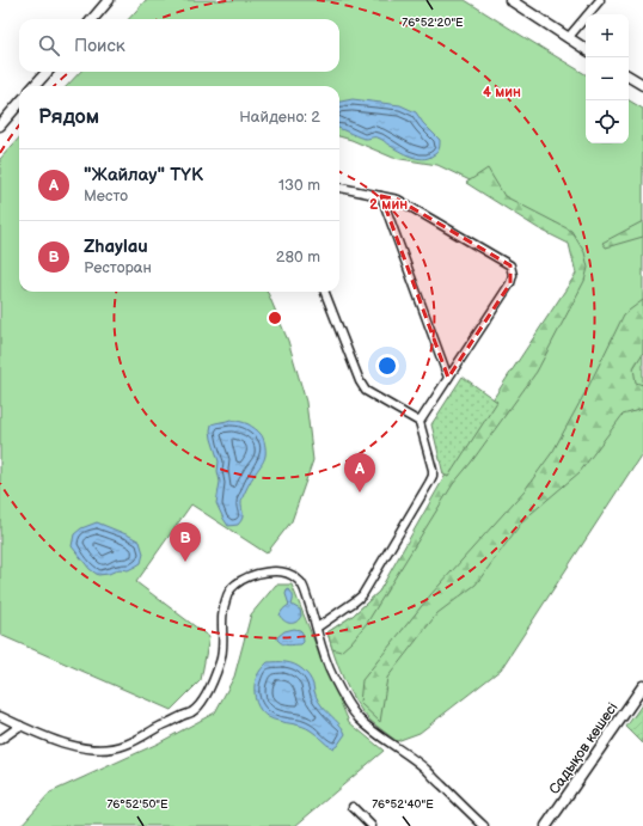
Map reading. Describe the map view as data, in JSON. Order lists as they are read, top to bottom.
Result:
{
  "streets": {
    "street": ["Садықов көшесі"]
  },
  "page": {
    "map_buttons": ["+", "−"],
    "search": "Поиск",
    "heading": ["Рядом", "Найдено: 2"],
    "list": [
      {
        "mark": "A",
        "name": "\"Жайлау\" ТҮК",
        "note": "Место",
        "value": "130 m"
      },
      {
        "mark": "B",
        "name": "Zhaylau",
        "note": "Ресторан",
        "value": "280 m"
      }
    ],
    "pins": ["A", "B"]
  },
  "coordinates": ["76°52'20\"E", "76°52'50\"E", "76°52'40\"E"],
  "rings": ["4 мин", "2 мин"]
}
